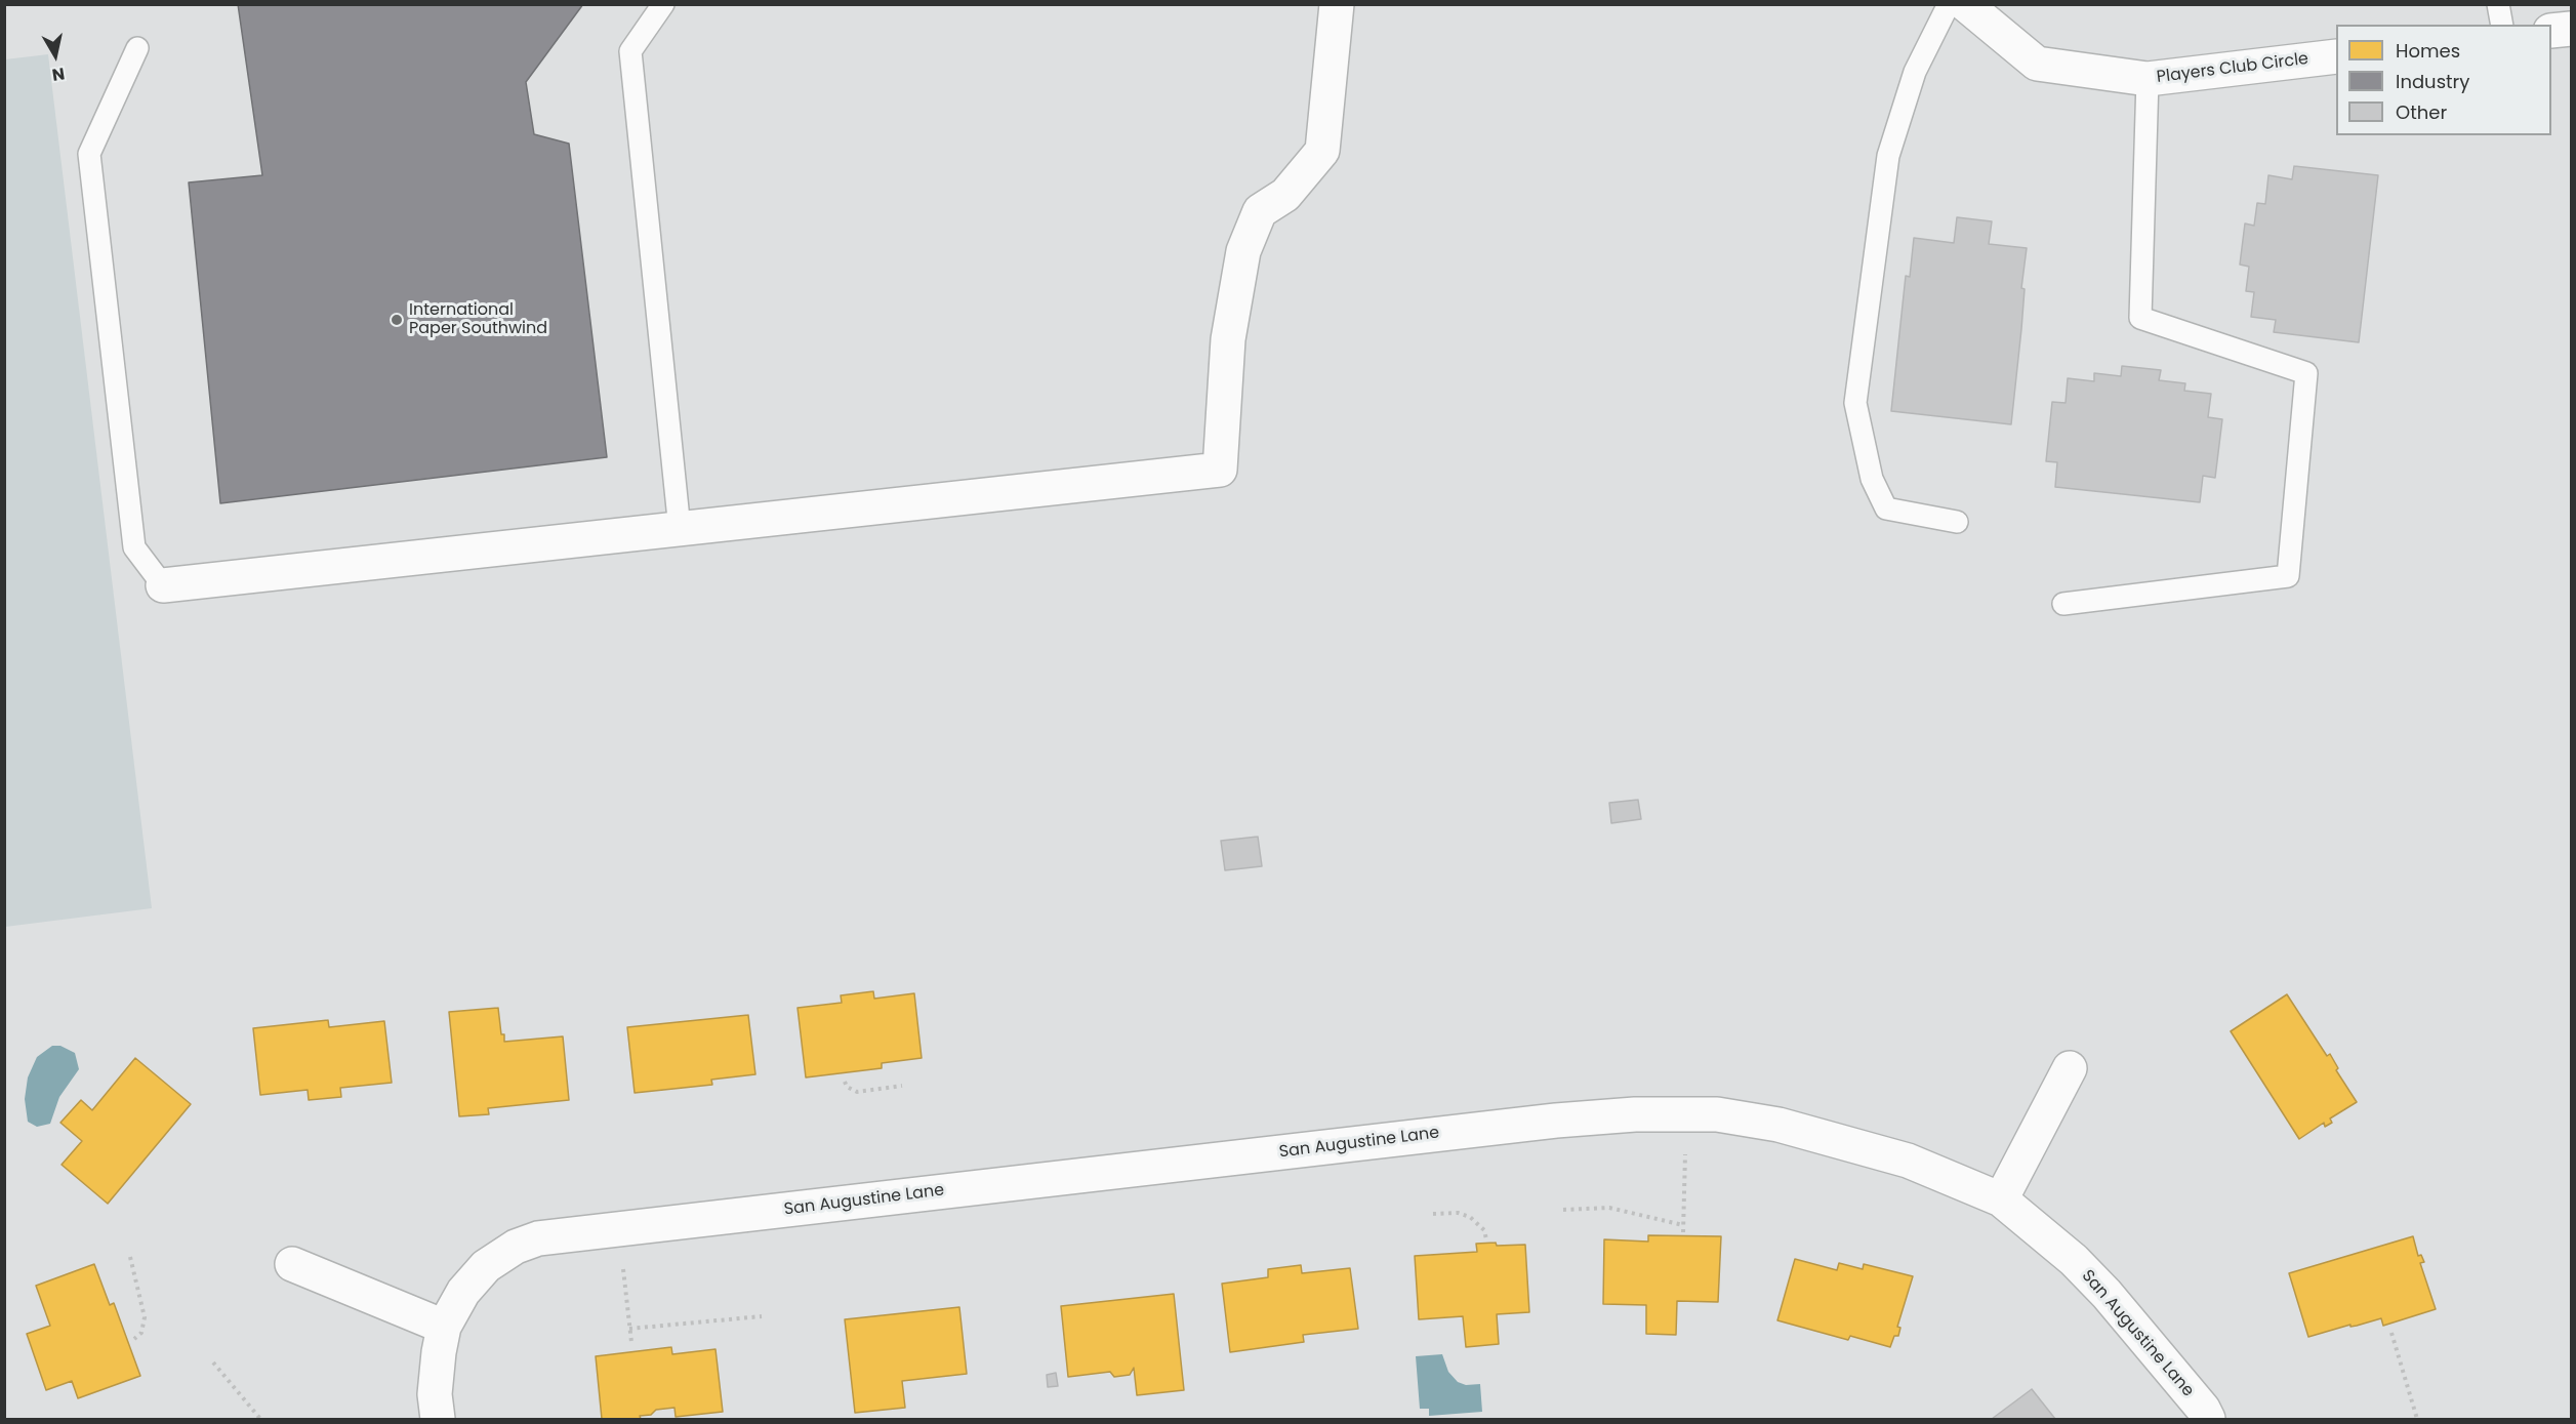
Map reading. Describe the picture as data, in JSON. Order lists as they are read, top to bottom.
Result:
{
  "streets": {
    "street": ["Players Club Circle", "San Augustine Lane"]
  },
  "places": ["International Paper Southwind"],
  "legend": ["Homes", "Industry", "Other"],
  "north": "bottom"
}
